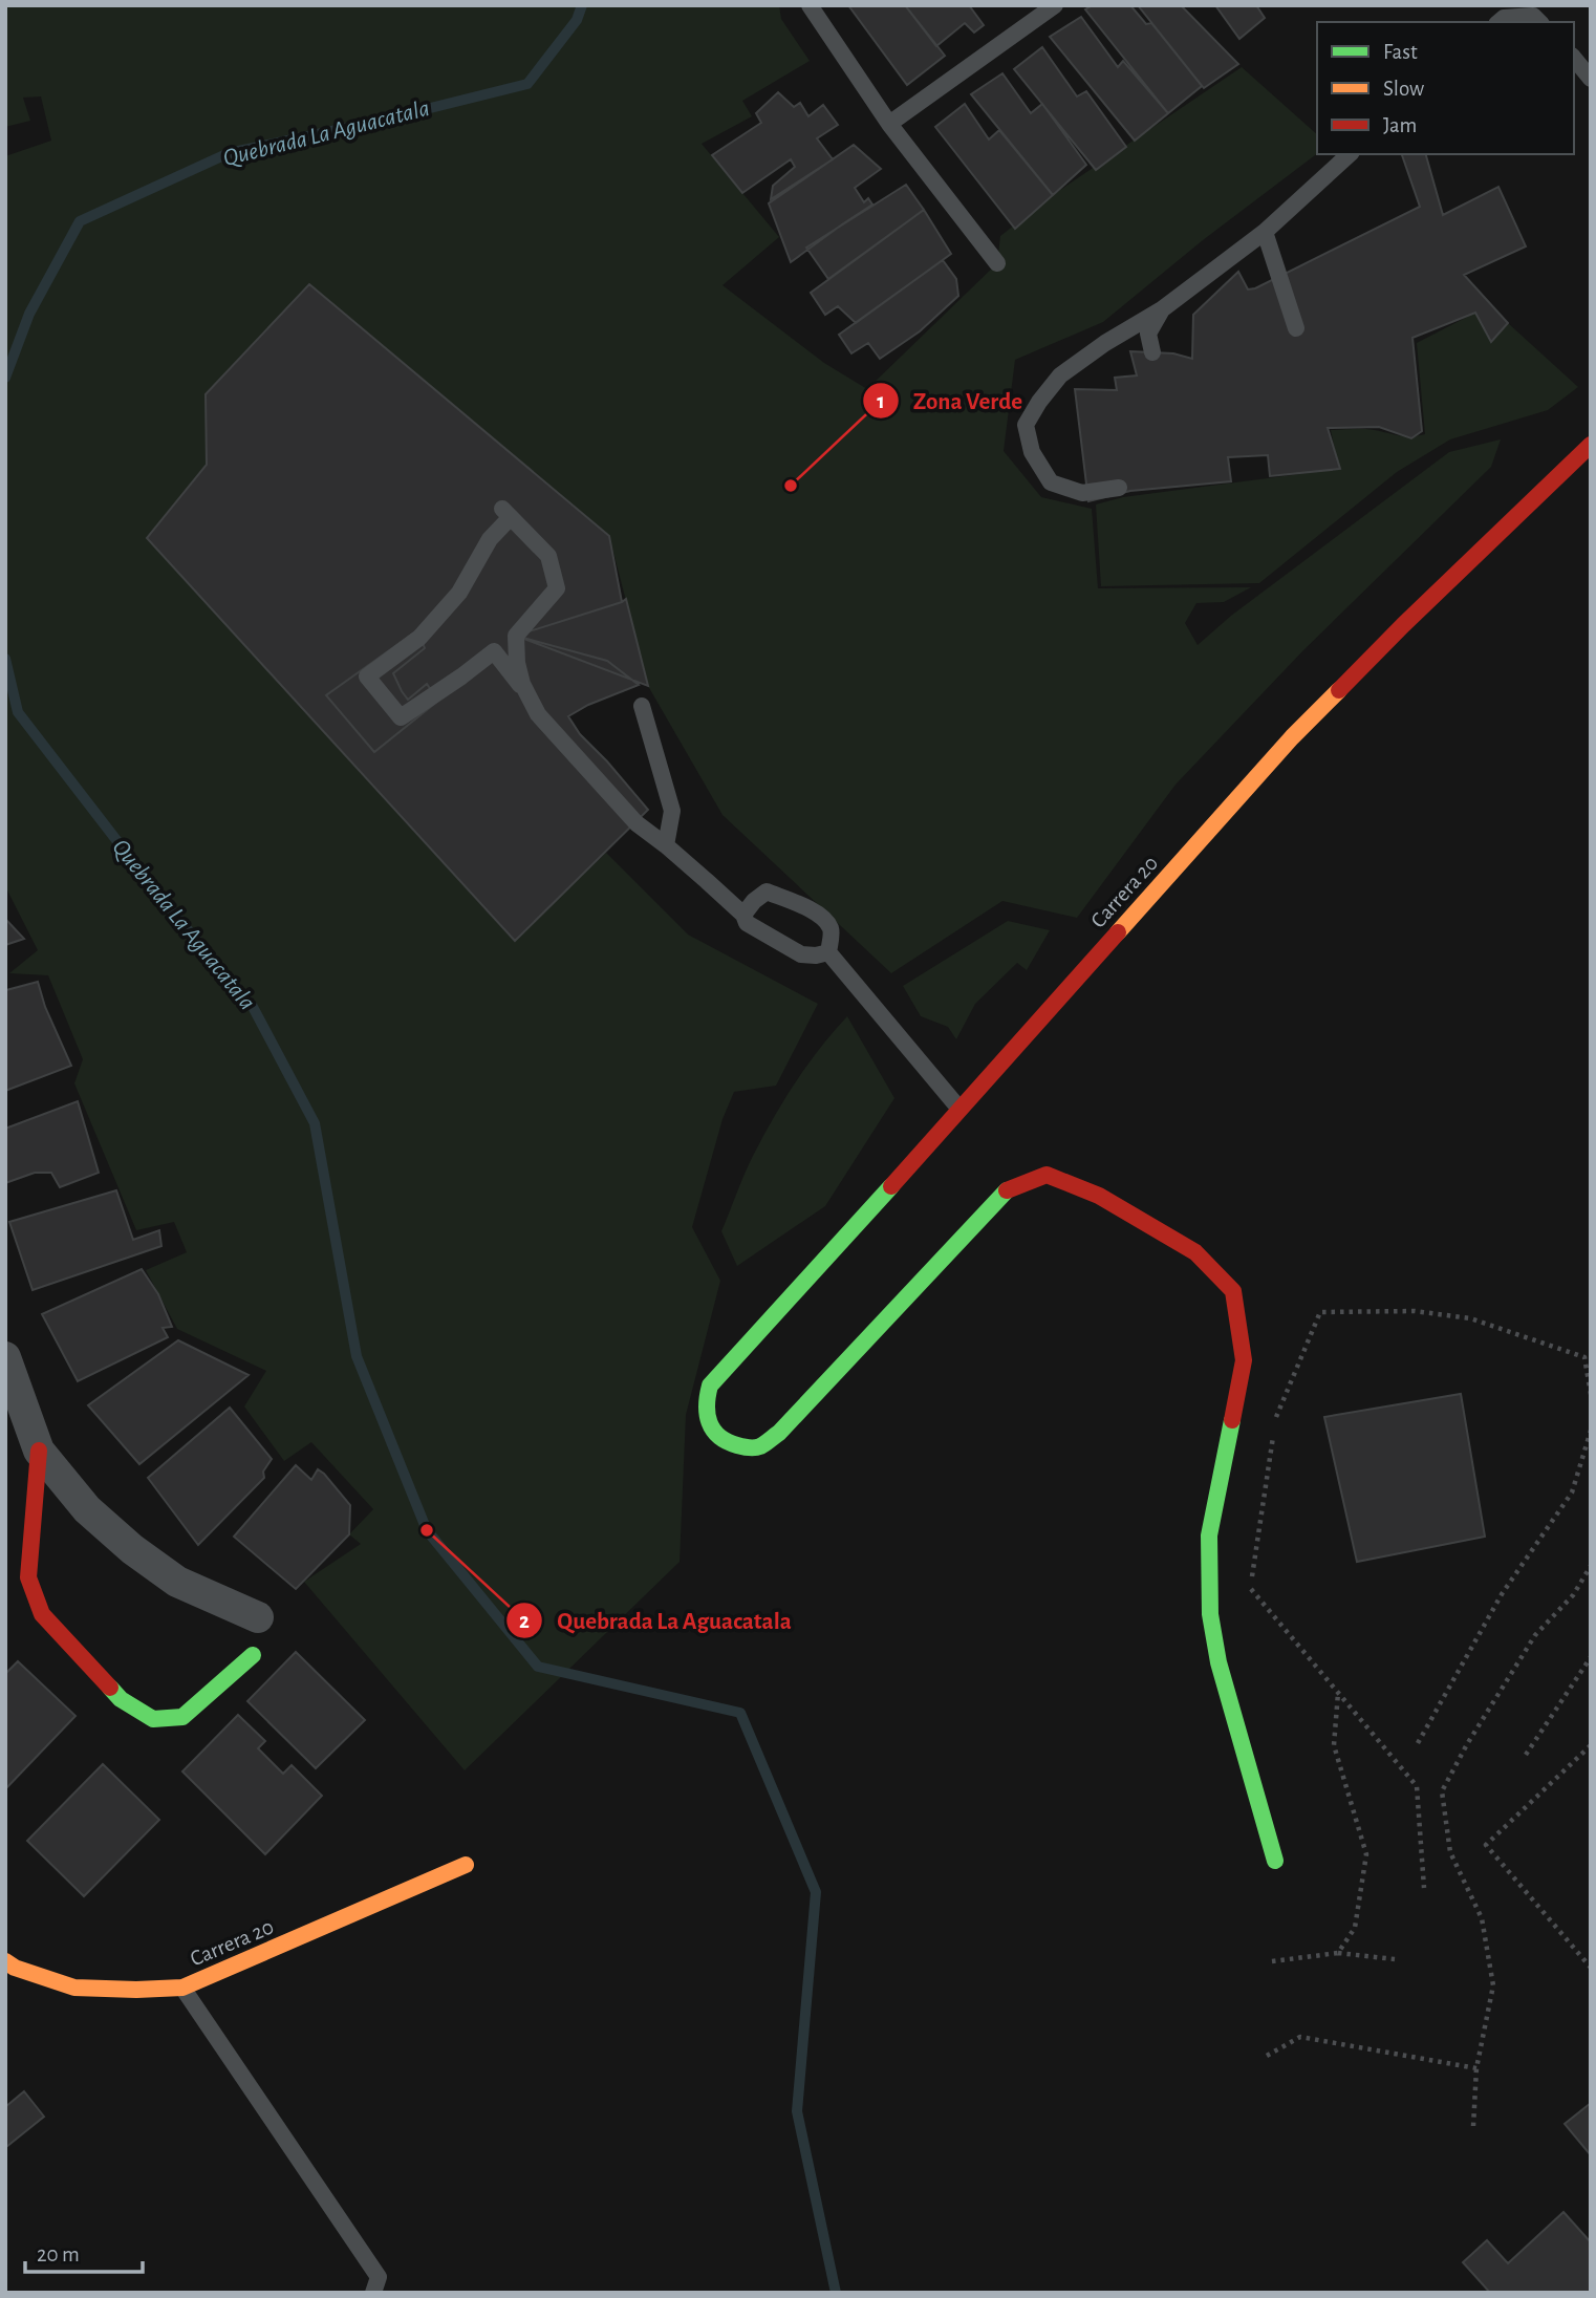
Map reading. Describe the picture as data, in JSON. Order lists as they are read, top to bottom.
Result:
{
  "streets": {
    "street": ["Carrera 20"]
  },
  "water": ["Quebrada La Aguacatala"],
  "places": ["Zona Verde", "Quebrada La Aguacatala"],
  "legend": ["Fast", "Slow", "Jam"],
  "scale_bar": "20 m"
}
